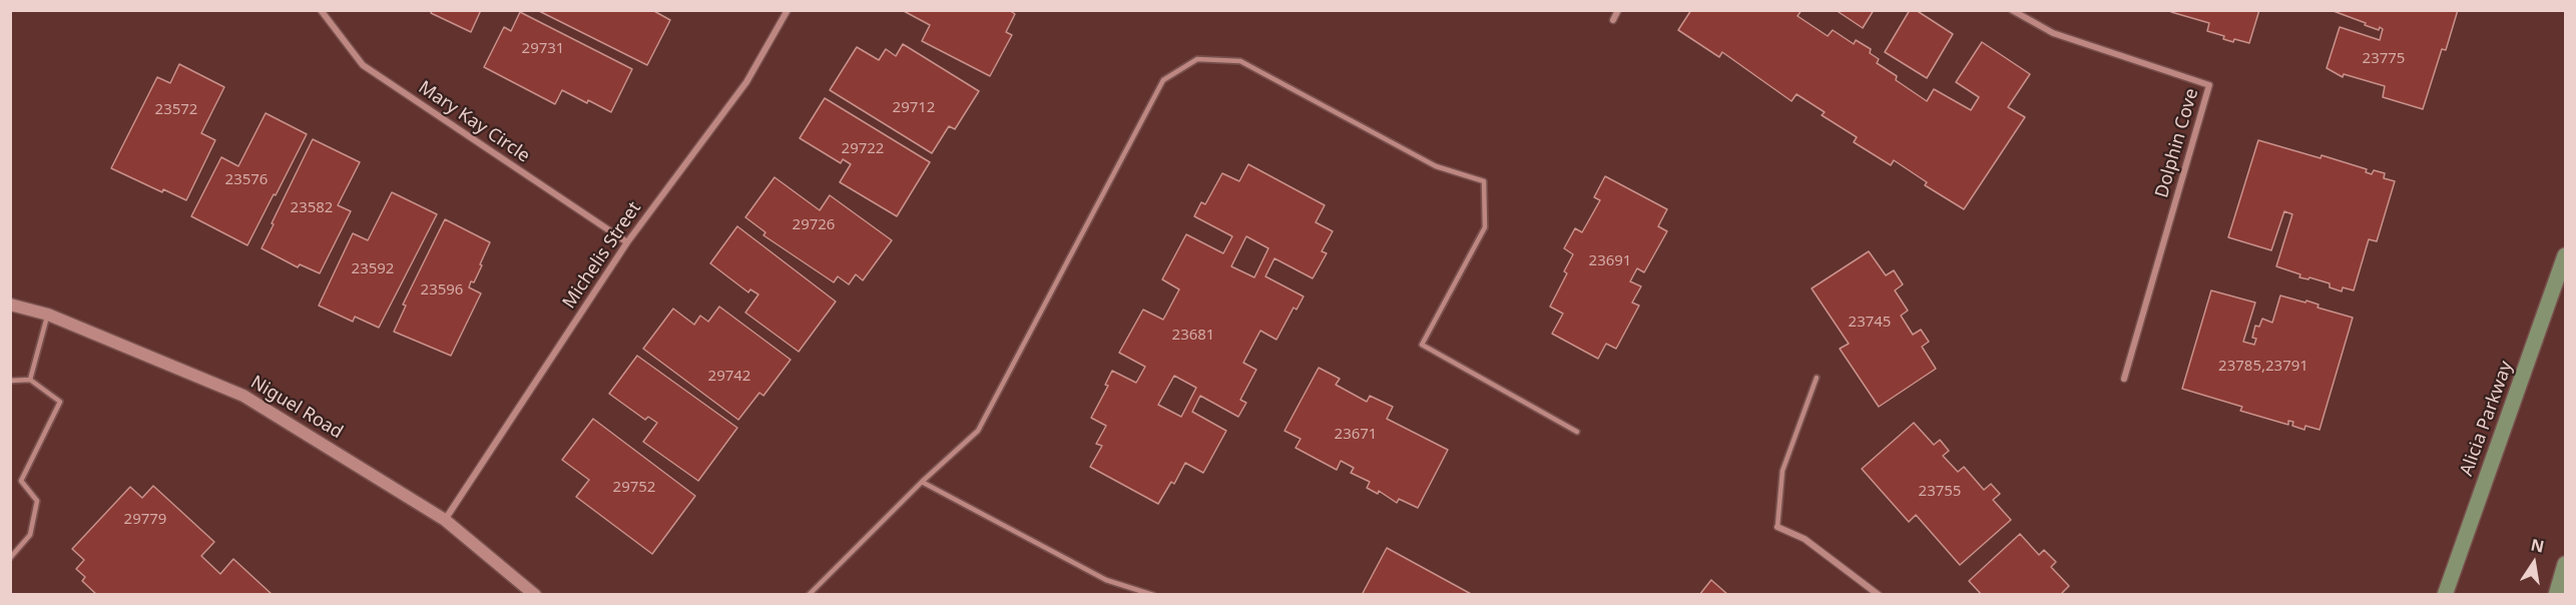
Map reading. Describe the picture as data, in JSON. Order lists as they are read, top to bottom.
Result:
{
  "streets": {
    "main road": ["Niguel Road", "Alicia Parkway"],
    "street": ["Mary Kay Circle", "Dolphin Cove", "Michelis Street"]
  },
  "crossings": [
    ["Mary Kay Circle", "Michelis Street"],
    ["Michelis Street", "Niguel Road"]
  ],
  "house_numbers": [
    "29731",
    "23775",
    "29712",
    "23572",
    "29722",
    "23576",
    "23582",
    "29726",
    "23691",
    "23592",
    "23596",
    "23745",
    "23681",
    "23785,23791",
    "29742",
    "23671",
    "29752",
    "23755",
    "29779"
  ],
  "north": "top"
}
